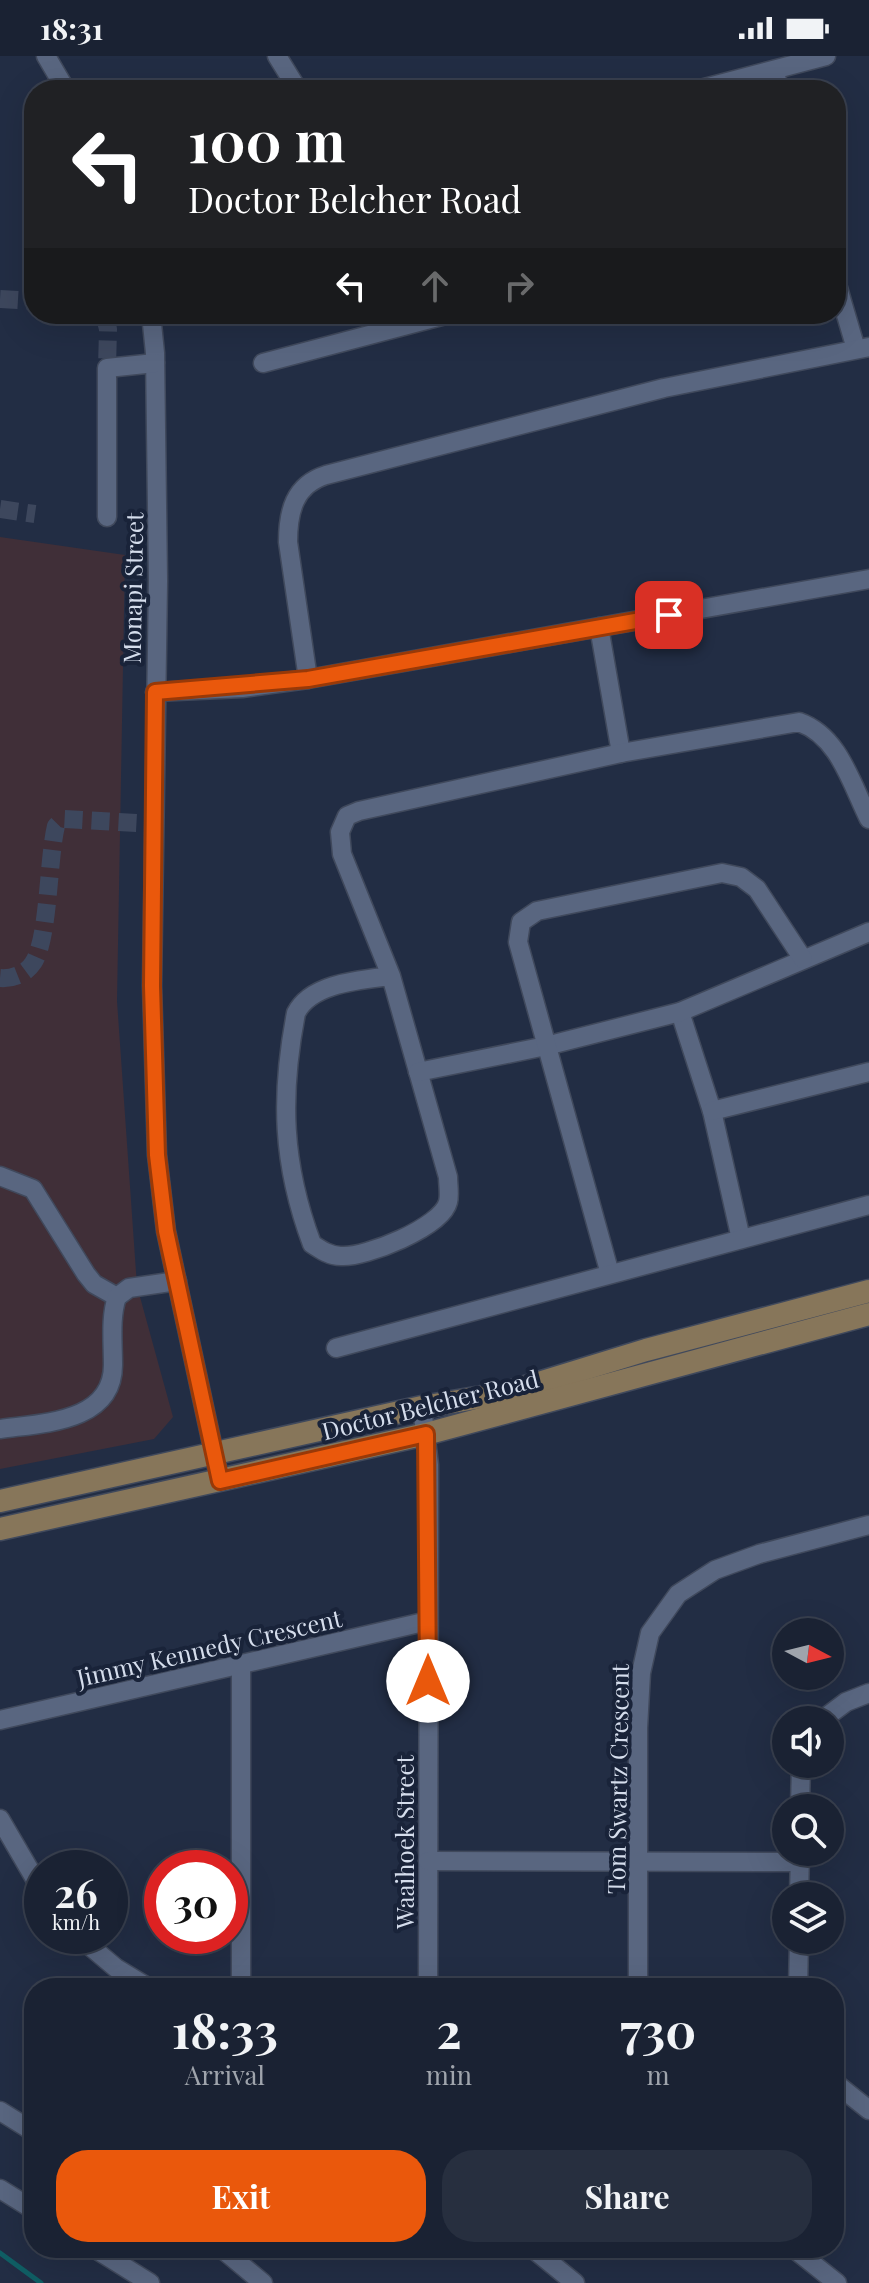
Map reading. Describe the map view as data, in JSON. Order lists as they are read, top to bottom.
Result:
{
  "streets": {
    "main road": ["Doctor Belcher Road"],
    "street": [
      "Monapi Street",
      "Jimmy Kennedy Crescent",
      "Tom Swartz Crescent",
      "Waaihoek Street"
    ]
  },
  "crossings": [
    ["Monapi Street", "Doctor Belcher Road"],
    ["Doctor Belcher Road", "Waaihoek Street"],
    ["Jimmy Kennedy Crescent", "Waaihoek Street"]
  ],
  "north": "right",
  "page": {
    "status": "18:31",
    "turn": ["100 m", "Doctor Belcher Road"],
    "speed": "26 km/h",
    "limit": "30",
    "eta": [
      "18:33",
      "Arrival",
      "2",
      "min",
      "730",
      "m"
    ],
    "buttons": ["Exit", "Share"]
  }
}
